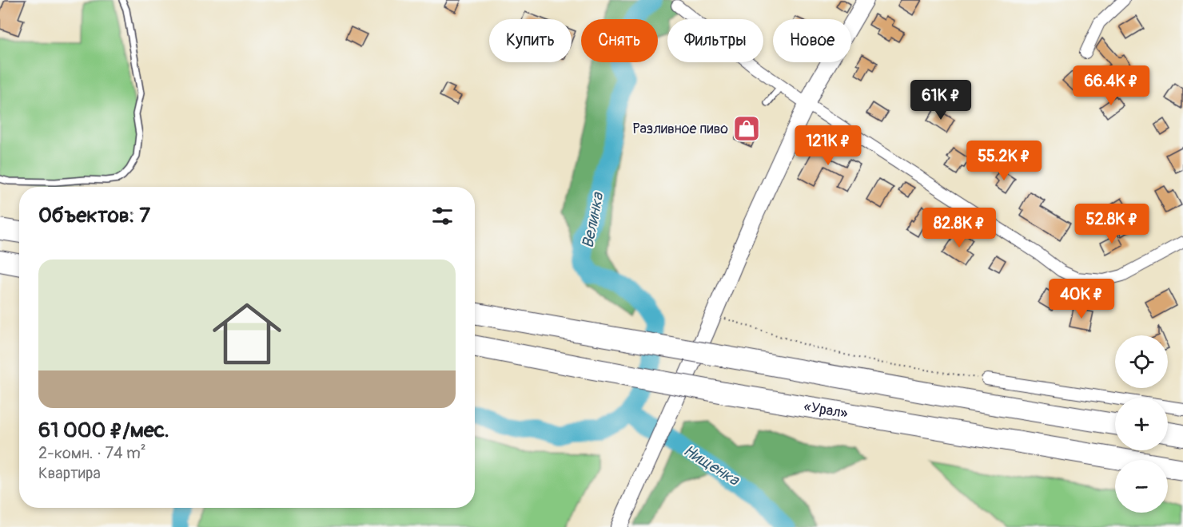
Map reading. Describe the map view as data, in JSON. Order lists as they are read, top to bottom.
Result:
{
  "streets": {
    "highway": ["«Урал»"]
  },
  "water": ["Велинка", "Нищенка"],
  "places": {
    "shop": ["Разливное пиво"]
  },
  "page": {
    "chip": [
      "Купить",
      "Снять",
      "Фильтры",
      "Новое"
    ],
    "price": [
      "66.4K ₽",
      "61K ₽",
      "121K ₽",
      "55.2K ₽",
      "52.8K ₽",
      "82.8K ₽",
      "40K ₽"
    ],
    "heading": "Объектов: 7",
    "list": [
      {
        "name": "61 000 ₽/мес.",
        "note": "2-комн. · 74 m² · Квартира"
      }
    ],
    "map_buttons": ["+", "−"]
  }
}
